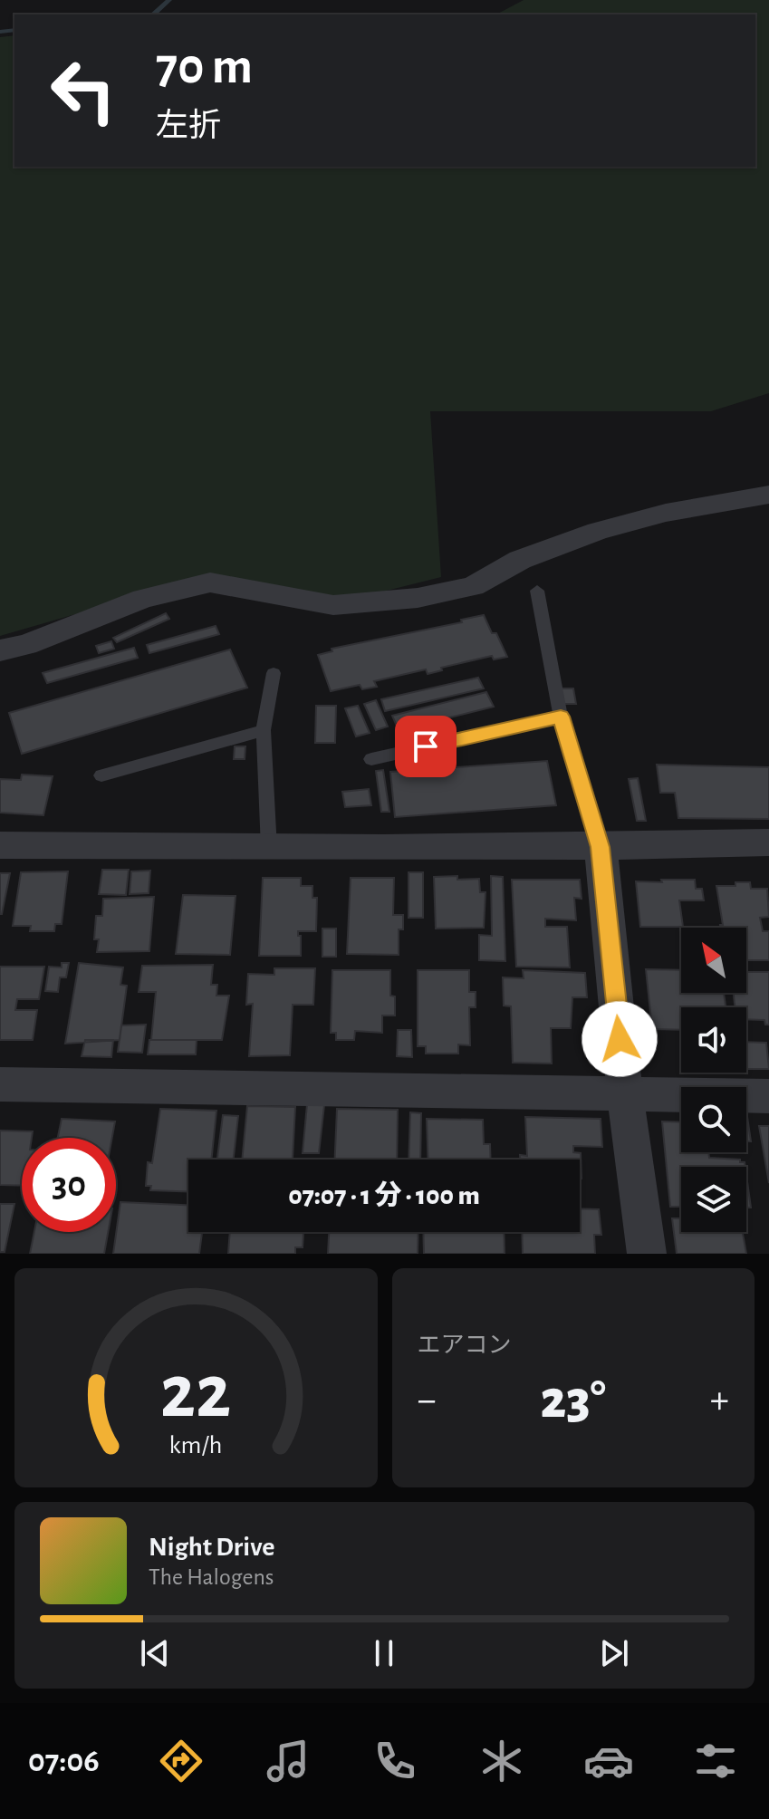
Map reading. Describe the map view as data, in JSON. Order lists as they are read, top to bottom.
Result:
{
  "north": "top left",
  "page": {
    "turn": ["70 m", "左折"],
    "limit": "30",
    "trip": "07:07 · 1 分 · 100 m",
    "tile": "エアコン",
    "heat": ["−", "23°", "+"],
    "song": ["Night Drive", "The Halogens"],
    "tabs": "07:06",
    "gauge": ["22", "km/h"]
  }
}
